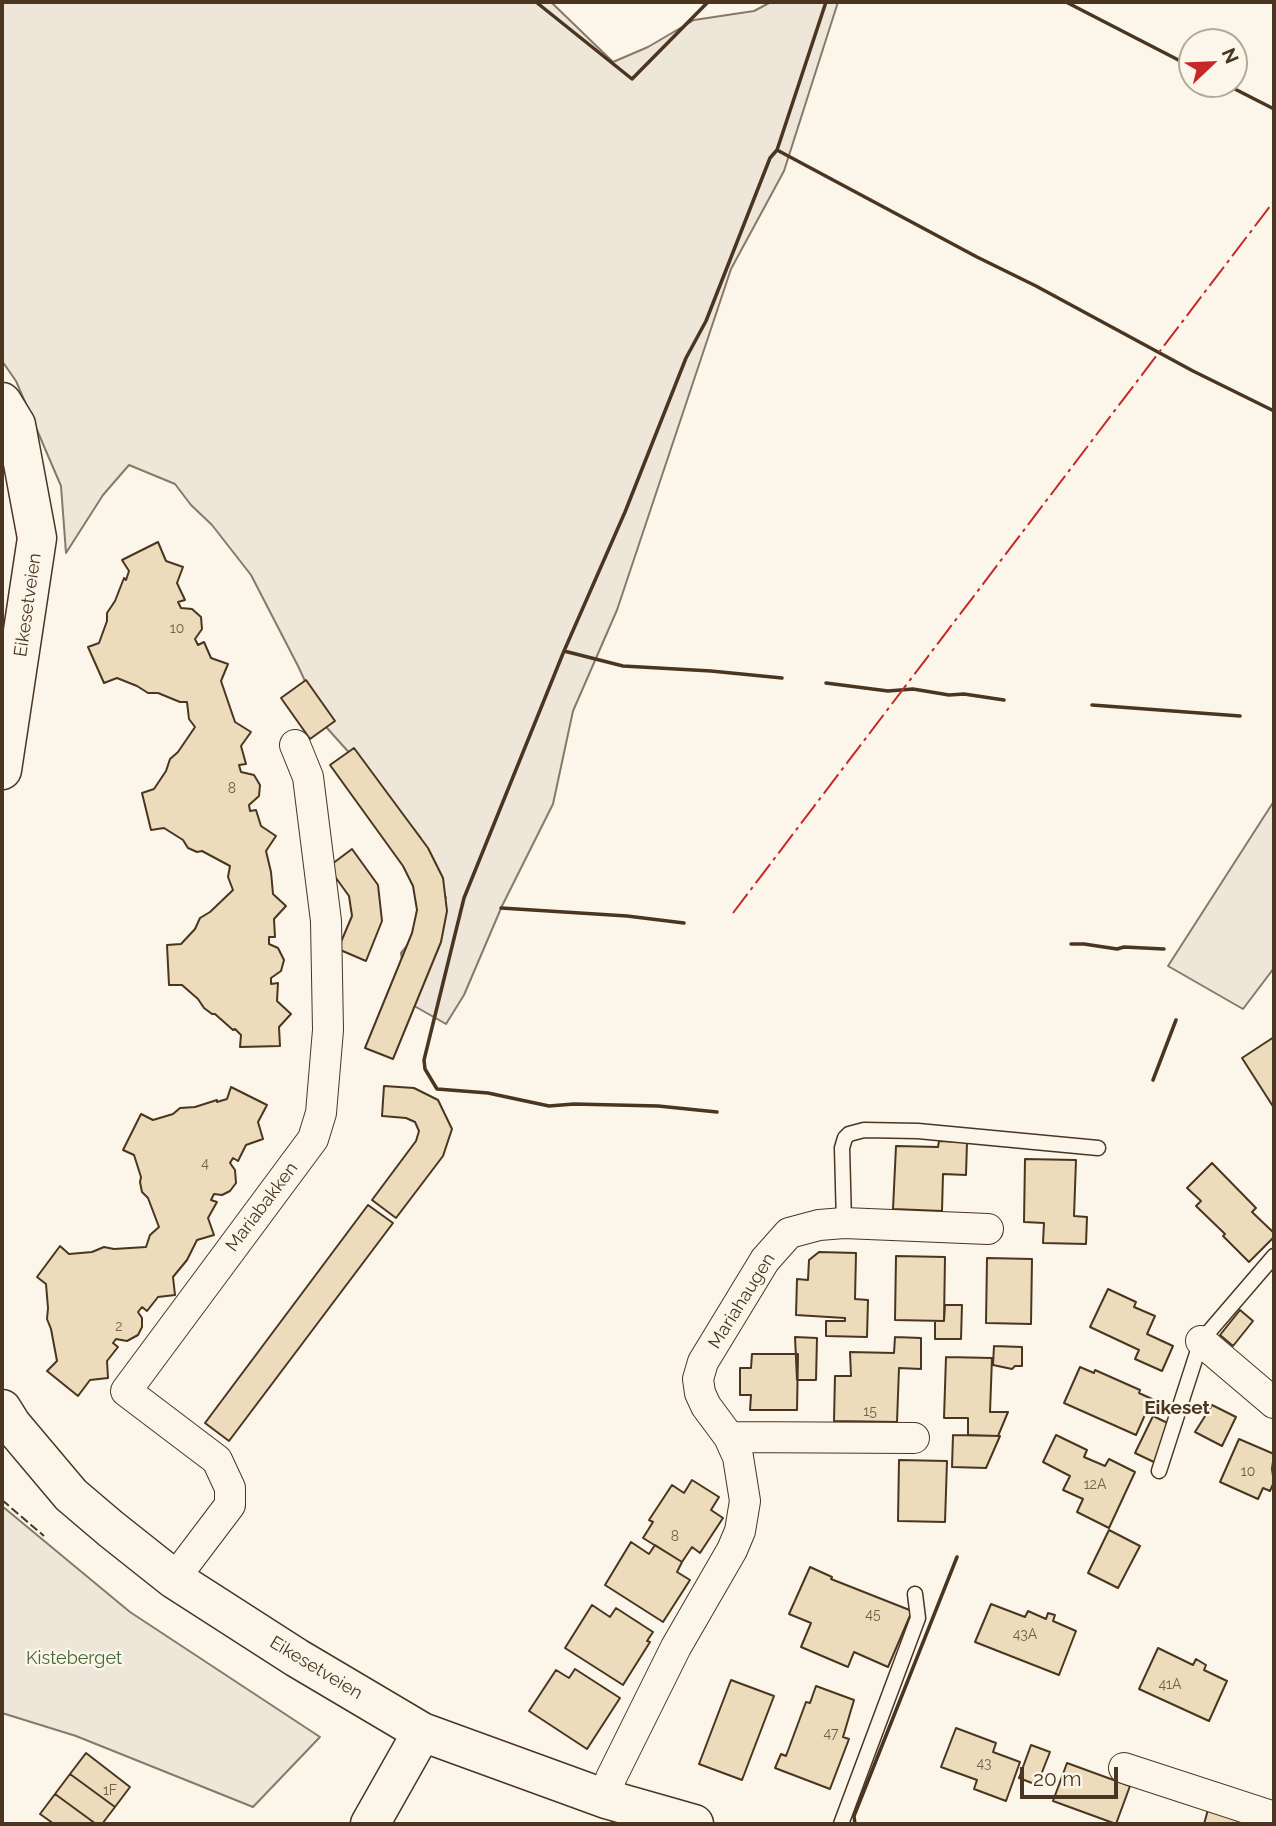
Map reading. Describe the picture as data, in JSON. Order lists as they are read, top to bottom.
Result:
{
  "streets": {
    "main road": ["Eikesetveien"],
    "street": ["Mariabakken", "Mariahaugen"]
  },
  "crossings": [
    ["Eikesetveien", "Mariabakken"],
    ["Eikesetveien", "Mariahaugen"]
  ],
  "districts": ["Eikeset"],
  "parks": ["Kisteberget"],
  "house_numbers": [
    "10",
    "8",
    "4",
    "2",
    "15",
    "10",
    "12A",
    "8",
    "45",
    "43A",
    "41A",
    "47",
    "43",
    "1F"
  ],
  "scale_bar": "20 m",
  "north": "top right"
}
